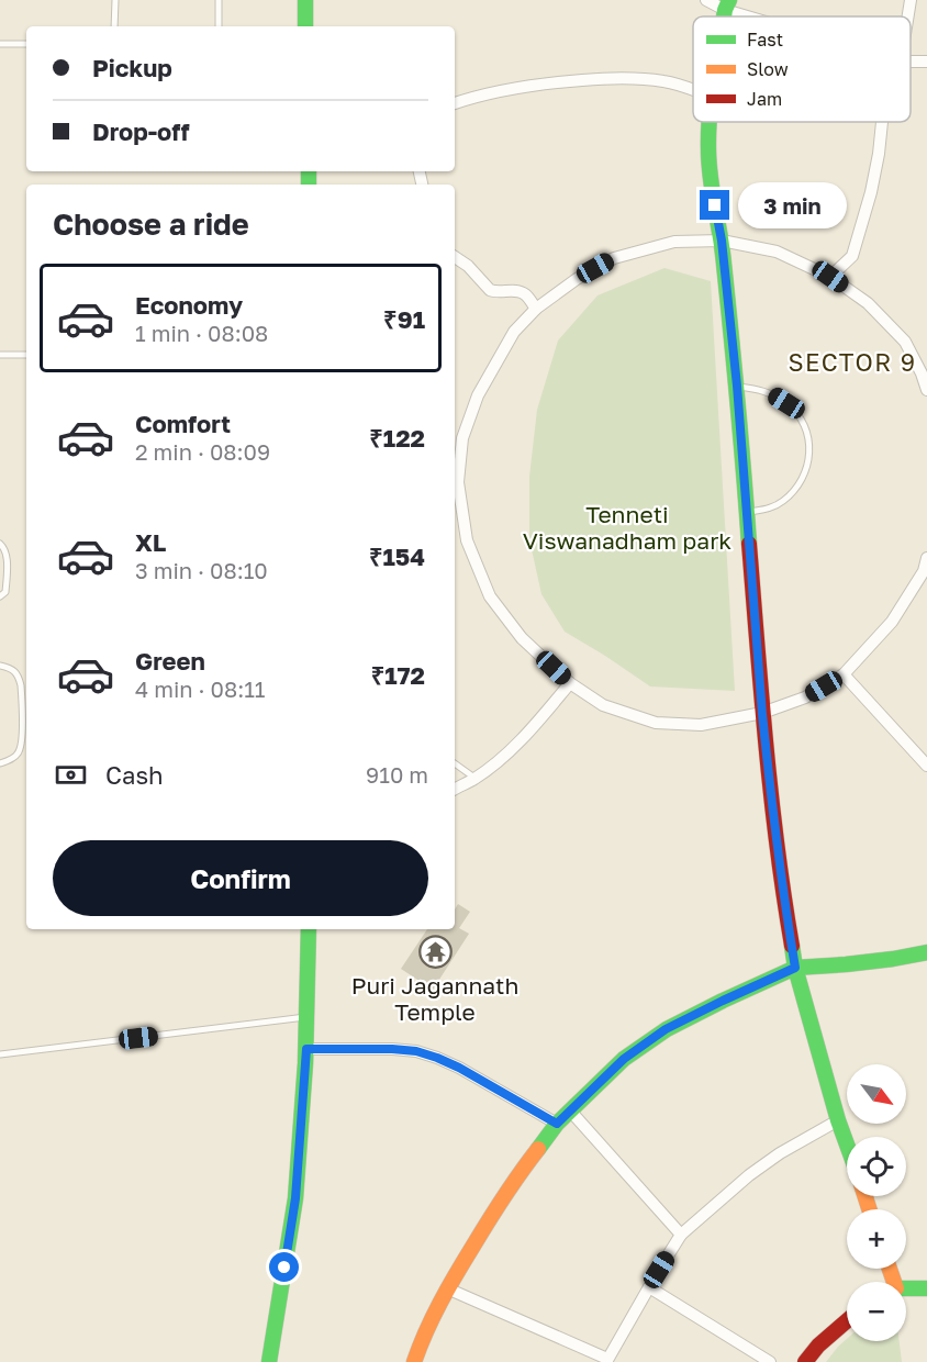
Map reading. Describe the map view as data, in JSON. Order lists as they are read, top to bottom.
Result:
{
  "districts": ["SECTOR 9"],
  "parks": ["Tenneti Viswanadham park"],
  "places": {
    "temple": ["Puri Jagannath Temple"]
  },
  "legend": ["Fast", "Slow", "Jam"],
  "north": "bottom right",
  "page": {
    "banner": ["Pickup", "Drop-off"],
    "bubble": "3 min",
    "heading": "Choose a ride",
    "list": [
      {
        "name": "Economy",
        "note": "1 min · 08:08",
        "value": "₹91"
      },
      {
        "name": "Comfort",
        "note": "2 min · 08:09",
        "value": "₹122"
      },
      {
        "name": "XL",
        "note": "3 min · 08:10",
        "value": "₹154"
      },
      {
        "name": "Green",
        "note": "4 min · 08:11",
        "value": "₹172"
      }
    ],
    "pay": ["Cash", "910 m"],
    "buttons": "Confirm",
    "map_buttons": ["+", "−"]
  }
}
